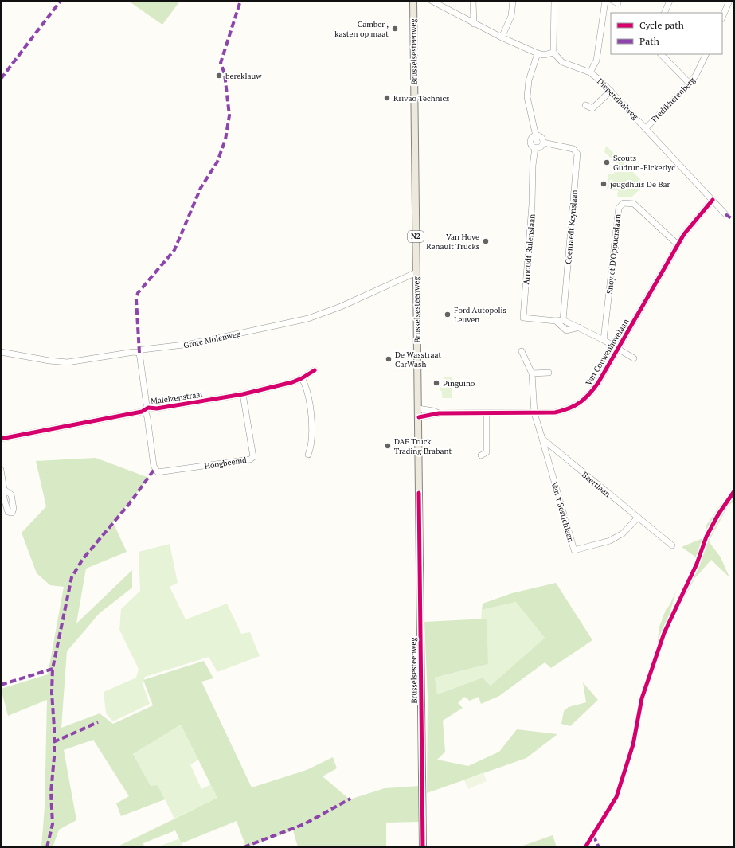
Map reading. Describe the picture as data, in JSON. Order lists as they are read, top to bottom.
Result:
{
  "streets": {
    "main road": ["Brusselsesteenweg", "N2"],
    "street": [
      "Diependaalweg",
      "Predikherenberg",
      "Coenraedt Keynslaan",
      "Arnoudt Rulenslaan",
      "Snoy et D'Oppuerslaan",
      "Grote Molenweg",
      "Van Couwenhovelaan",
      "Maleizenstraat",
      "Hoogbeemd",
      "Baertlaan",
      "Van 't Sestichlaan"
    ]
  },
  "crossings": [
    ["Brusselsesteenweg", "Grote Molenweg"],
    ["Brusselsesteenweg", "Van Couwenhovelaan"],
    ["Diependaalweg", "Predikherenberg"],
    ["Diependaalweg", "Van Couwenhovelaan"],
    ["Coenraedt Keynslaan", "Arnoudt Rulenslaan"],
    ["Snoy et D'Oppuerslaan", "Van Couwenhovelaan"],
    ["Maleizenstraat", "Hoogbeemd"],
    ["Baertlaan", "Van 't Sestichlaan"]
  ],
  "places": [
    "Camber , kasten op maat",
    "bereklauw",
    "Krivao Technics",
    "Scouts Gudrun-Elckerlyc",
    "jeugdhuis De Bar",
    "Van Hove Renault Trucks",
    "Ford Autopolis Leuven",
    "De Wasstraat CarWash",
    "Pinguino",
    "DAF Truck Trading Brabant"
  ],
  "legend": ["Cycle path", "Path"]
}
